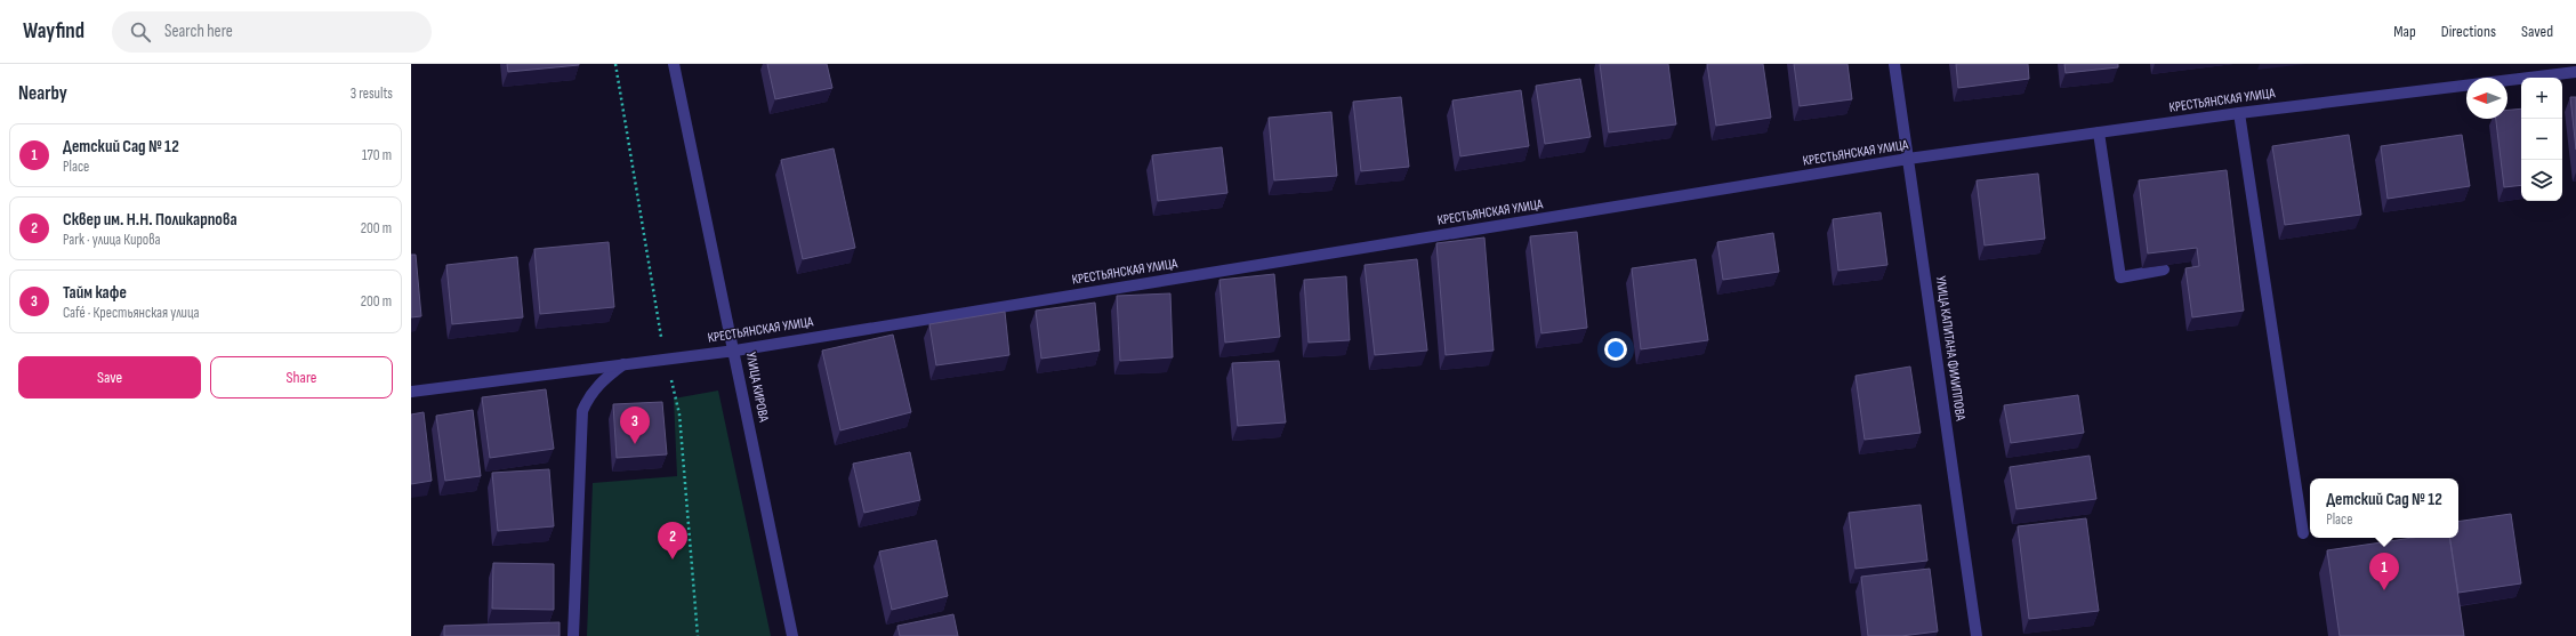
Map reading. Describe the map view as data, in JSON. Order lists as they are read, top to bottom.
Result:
{
  "streets": {
    "street": ["КРЕСТЬЯНСКАЯ УЛИЦА", "УЛИЦА КАПИТАНА ФИЛИППОВА", "УЛИЦА КИРОВА"]
  },
  "crossings": [
    ["КРЕСТЬЯНСКАЯ УЛИЦА", "УЛИЦА КАПИТАНА ФИЛИППОВА"],
    ["КРЕСТЬЯНСКАЯ УЛИЦА", "УЛИЦА КИРОВА"]
  ],
  "north": "left",
  "page": {
    "header": "Wayfind",
    "search": "Search here",
    "nav": ["Map", "Directions", "Saved"],
    "heading": ["Nearby", "3 results"],
    "map_buttons": ["+", "−"],
    "list": [
      {
        "mark": "1",
        "name": "Детский Сад № 12",
        "note": "Place",
        "value": "170 m"
      },
      {
        "mark": "2",
        "name": "Сквер им. Н.Н. Поликарпова",
        "note": "Park · улица Кирова",
        "value": "200 m"
      },
      {
        "mark": "3",
        "name": "Тайм кафе",
        "note": "Café · Крестьянская улица",
        "value": "200 m"
      }
    ],
    "buttons": ["Save", "Share"],
    "pins": ["3", "2", "1"],
    "popup": ["Детский Сад № 12", "Place"]
  }
}
